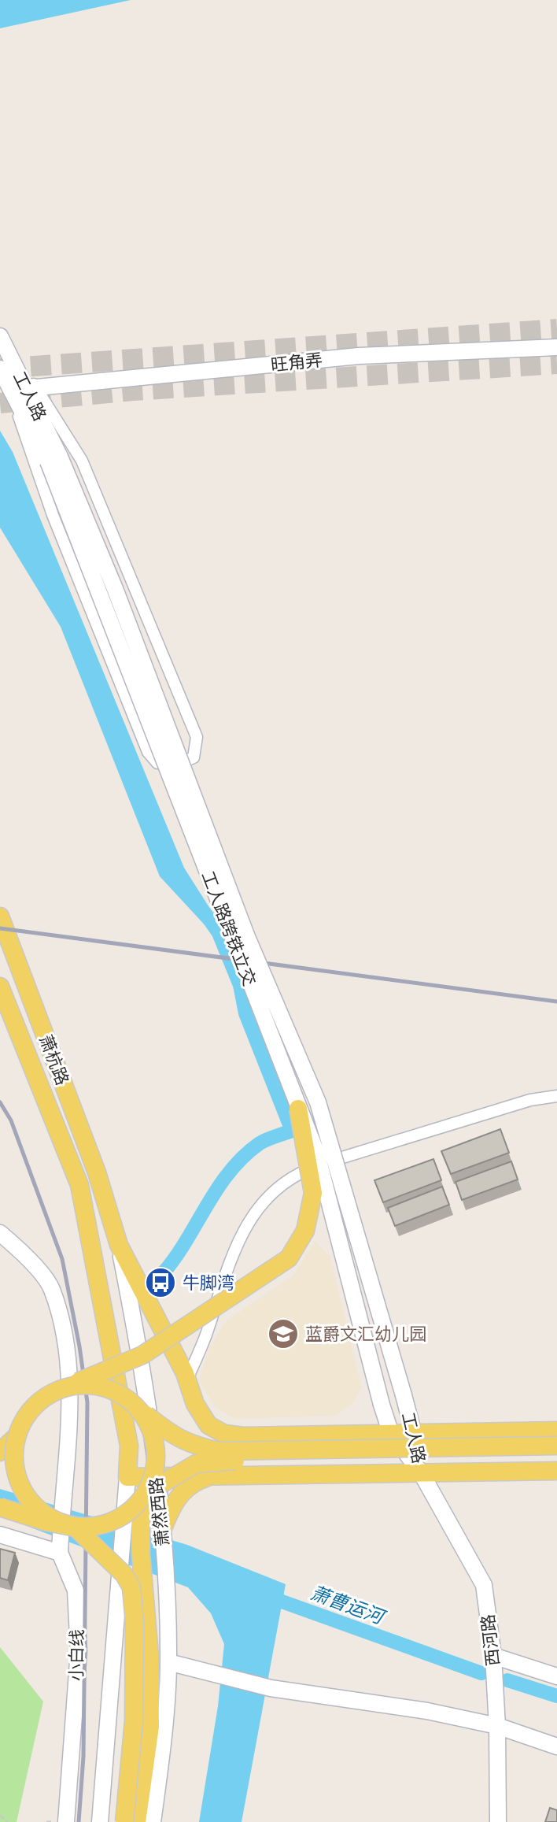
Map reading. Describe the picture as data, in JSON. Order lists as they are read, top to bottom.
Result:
{
  "streets": {
    "main road": [
      "旺角弄",
      "工人路",
      "工人路跨铁立交",
      "萧杭路",
      "萧然西路",
      "西河路",
      "小白线"
    ]
  },
  "crossings": [
    ["工人路", "工人路跨铁立交"],
    ["工人路", "西河路"],
    ["萧杭路", "萧然西路"]
  ],
  "water": ["萧曹运河"],
  "places": {
    "bus stop": ["牛脚湾"],
    "school or university": ["蓝爵文汇幼儿园"]
  }
}
